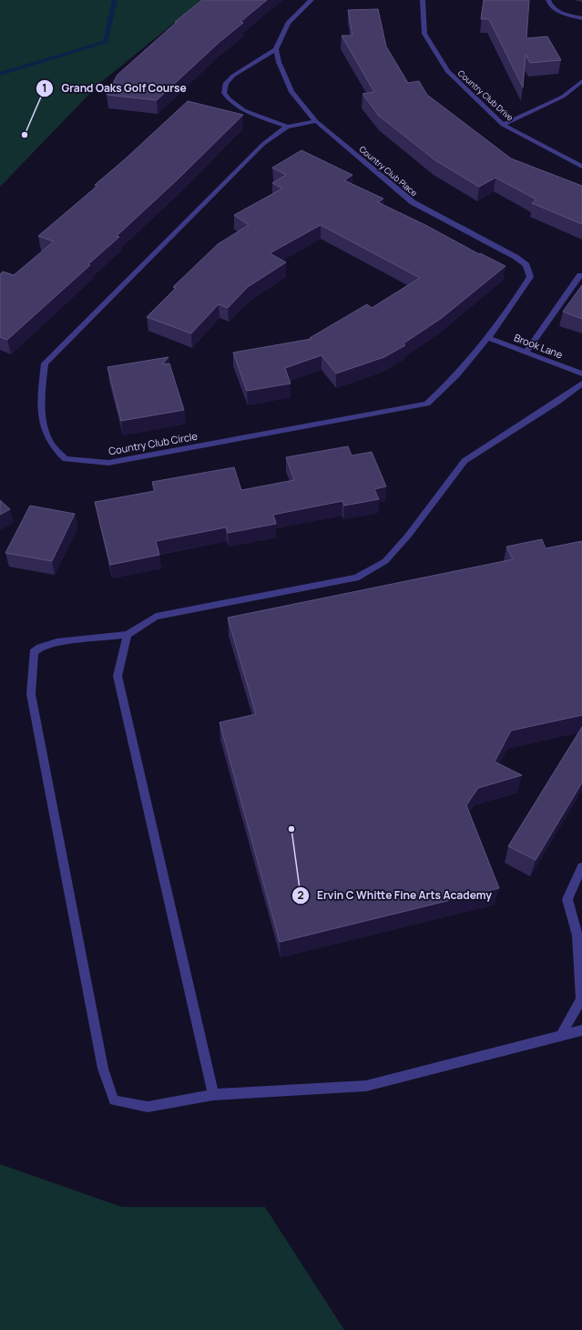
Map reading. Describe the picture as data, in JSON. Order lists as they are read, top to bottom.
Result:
{
  "streets": {
    "street": [
      "Country Club Drive",
      "Country Club Place",
      "Brook Lane",
      "Country Club Circle"
    ]
  },
  "crossings": [
    ["Country Club Place", "Brook Lane"],
    ["Country Club Place", "Country Club Circle"],
    ["Brook Lane", "Country Club Circle"]
  ],
  "places": ["Grand Oaks Golf Course", "Ervin C Whitte Fine Arts Academy"]
}
